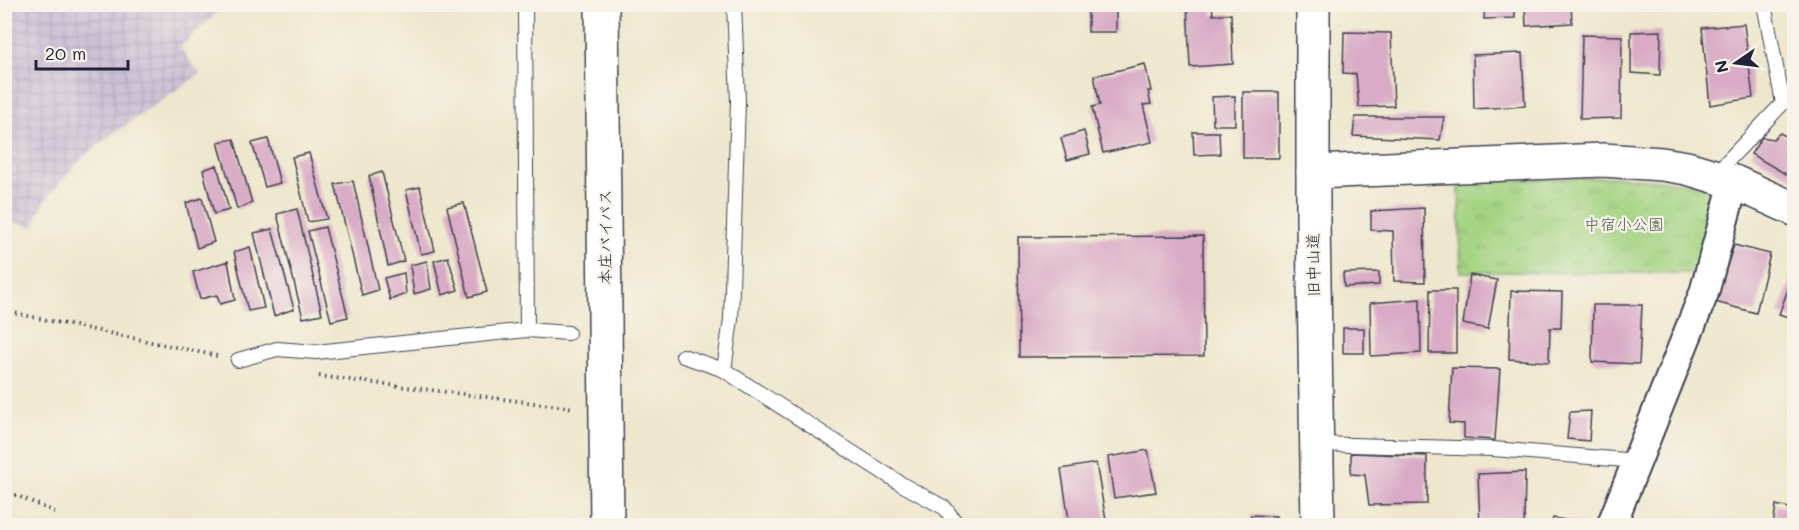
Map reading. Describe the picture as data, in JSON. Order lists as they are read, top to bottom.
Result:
{
  "streets": {
    "main road": ["本庄バイパス", "旧中山道"]
  },
  "parks": ["中宿小公園"],
  "scale_bar": "20 m",
  "north": "left"
}
